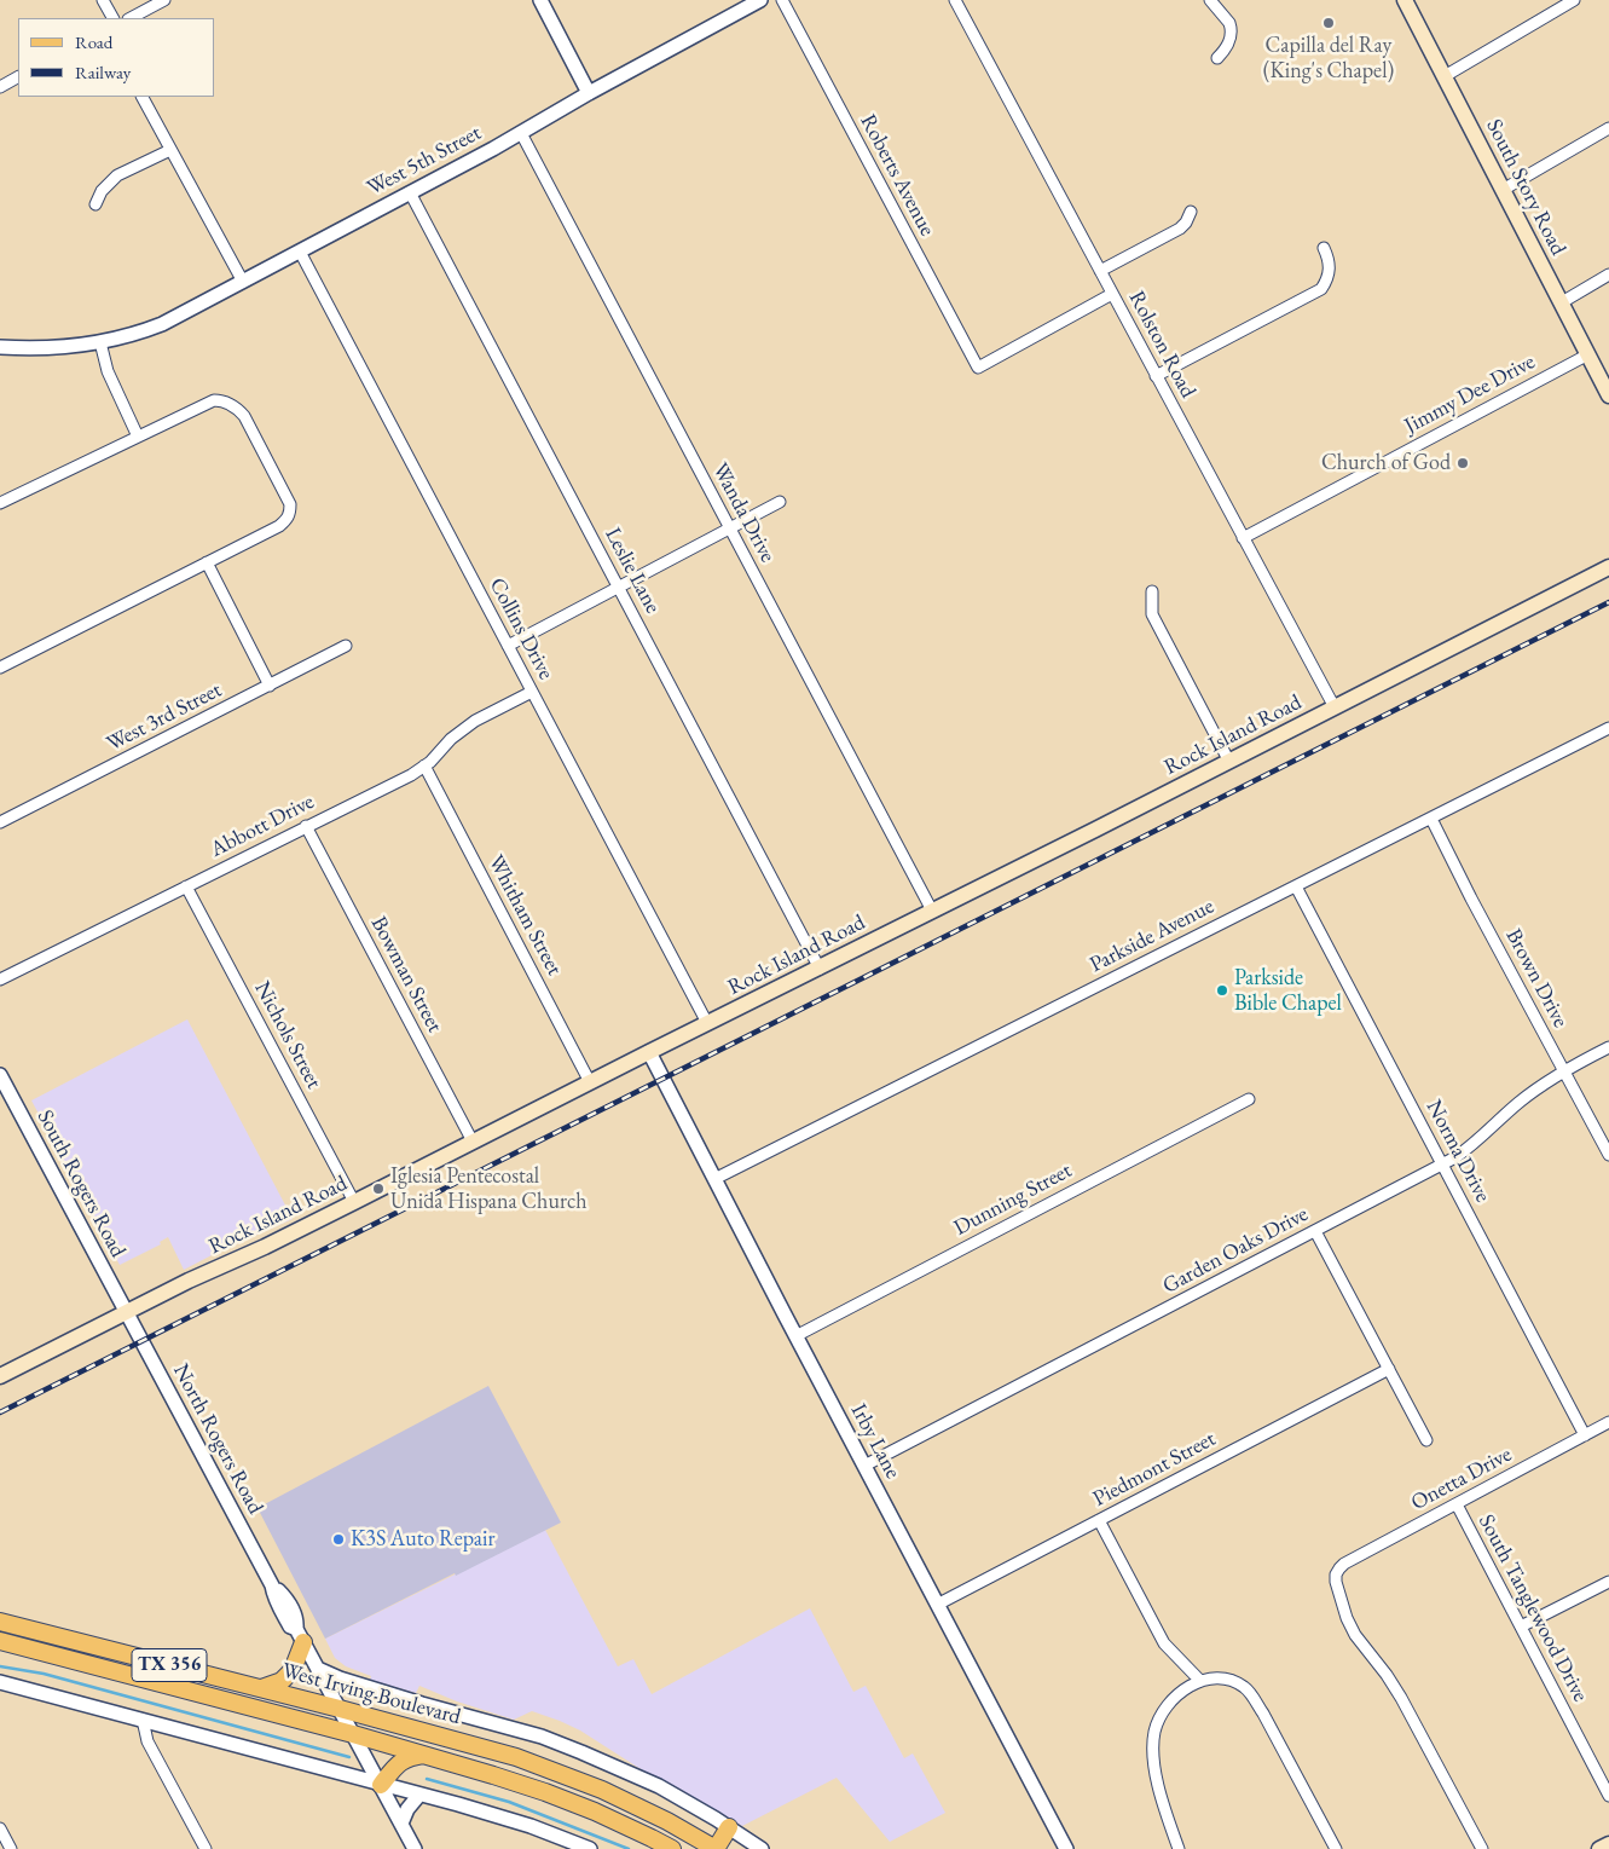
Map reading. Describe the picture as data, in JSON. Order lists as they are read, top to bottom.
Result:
{
  "streets": {
    "main road": [
      "South Story Road",
      "Rock Island Road",
      "TX 356",
      "West Irving Boulevard"
    ],
    "street": [
      "West 5th Street",
      "Roberts Avenue",
      "Rolston Road",
      "Jimmy Dee Drive",
      "Wanda Drive",
      "Leslie Lane",
      "Collins Drive",
      "West 3rd Street",
      "Abbott Drive",
      "Whitham Street",
      "Parkside Avenue",
      "Bowman Street",
      "Brown Drive",
      "Nichols Street",
      "Norma Drive",
      "South Rogers Road",
      "Dunning Street",
      "Garden Oaks Drive",
      "North Rogers Road",
      "Irby Lane",
      "Piedmont Street",
      "Onetta Drive",
      "South Tanglewood Drive"
    ]
  },
  "crossings": [
    ["West 5th Street", "Wanda Drive"],
    ["West 5th Street", "Leslie Lane"],
    ["West 5th Street", "Collins Drive"],
    ["Roberts Avenue", "Rolston Road"],
    ["South Story Road", "Jimmy Dee Drive"],
    ["Rolston Road", "Jimmy Dee Drive"],
    ["Rolston Road", "Rock Island Road"],
    ["Wanda Drive", "Rock Island Road"],
    ["Leslie Lane", "Rock Island Road"],
    ["Collins Drive", "Rock Island Road"],
    ["Collins Drive", "Abbott Drive"],
    ["Rock Island Road", "Whitham Street"],
    ["Rock Island Road", "Bowman Street"],
    ["Rock Island Road", "Nichols Street"],
    ["Rock Island Road", "South Rogers Road"],
    ["Rock Island Road", "North Rogers Road"],
    ["Rock Island Road", "Irby Lane"],
    ["Abbott Drive", "Whitham Street"],
    ["Abbott Drive", "Bowman Street"],
    ["Abbott Drive", "Nichols Street"],
    ["Parkside Avenue", "Brown Drive"],
    ["Parkside Avenue", "Norma Drive"],
    ["Parkside Avenue", "Irby Lane"],
    ["Brown Drive", "Garden Oaks Drive"],
    ["Norma Drive", "Garden Oaks Drive"],
    ["Norma Drive", "Onetta Drive"],
    ["South Rogers Road", "North Rogers Road"],
    ["Dunning Street", "Irby Lane"],
    ["Garden Oaks Drive", "Irby Lane"],
    ["North Rogers Road", "West Irving Boulevard"],
    ["Irby Lane", "Piedmont Street"],
    ["Onetta Drive", "South Tanglewood Drive"]
  ],
  "places": [
    "Capilla del Ray (King's Chapel)",
    "Church of God",
    "Parkside Bible Chapel",
    "Iglesia Pentecostal Unida Hispana Church",
    "K3S Auto Repair"
  ],
  "legend": ["Road", "Railway"]
}
